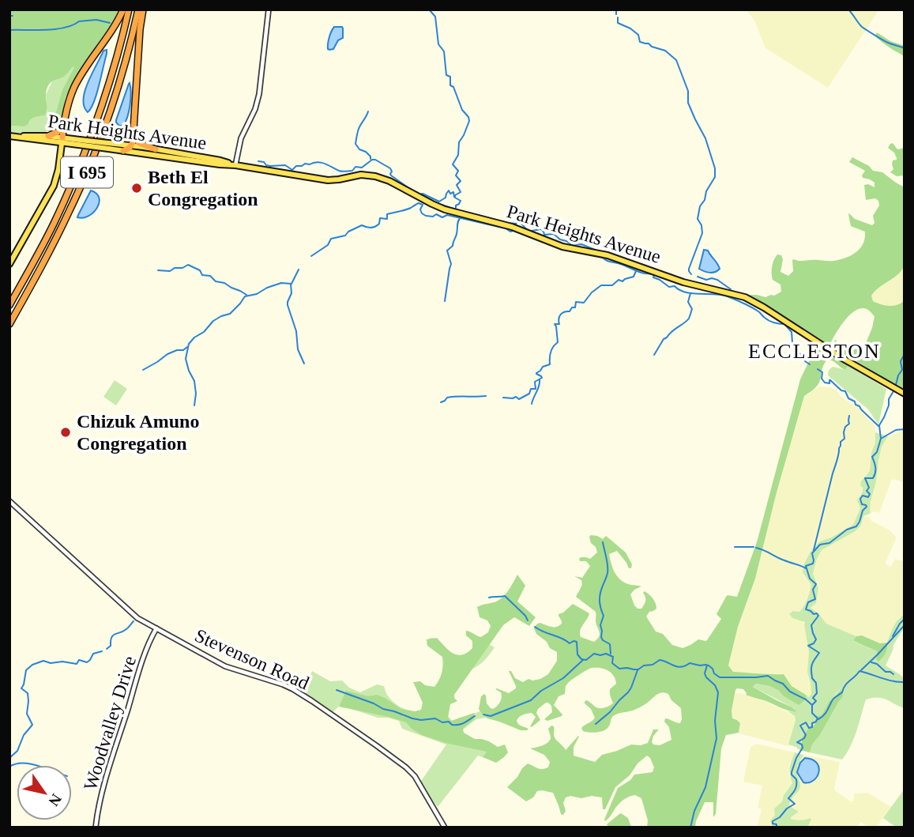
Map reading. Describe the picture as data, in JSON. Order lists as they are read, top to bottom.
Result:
{
  "streets": {
    "highway": ["I 695"],
    "main road": ["Park Heights Avenue"],
    "street": ["Stevenson Road", "Woodvalley Drive"]
  },
  "crossings": [
    ["Stevenson Road", "Woodvalley Drive"]
  ],
  "districts": ["ECCLESTON"],
  "places": ["Beth El Congregation", "Chizuk Amuno Congregation"],
  "north": "bottom right"
}
